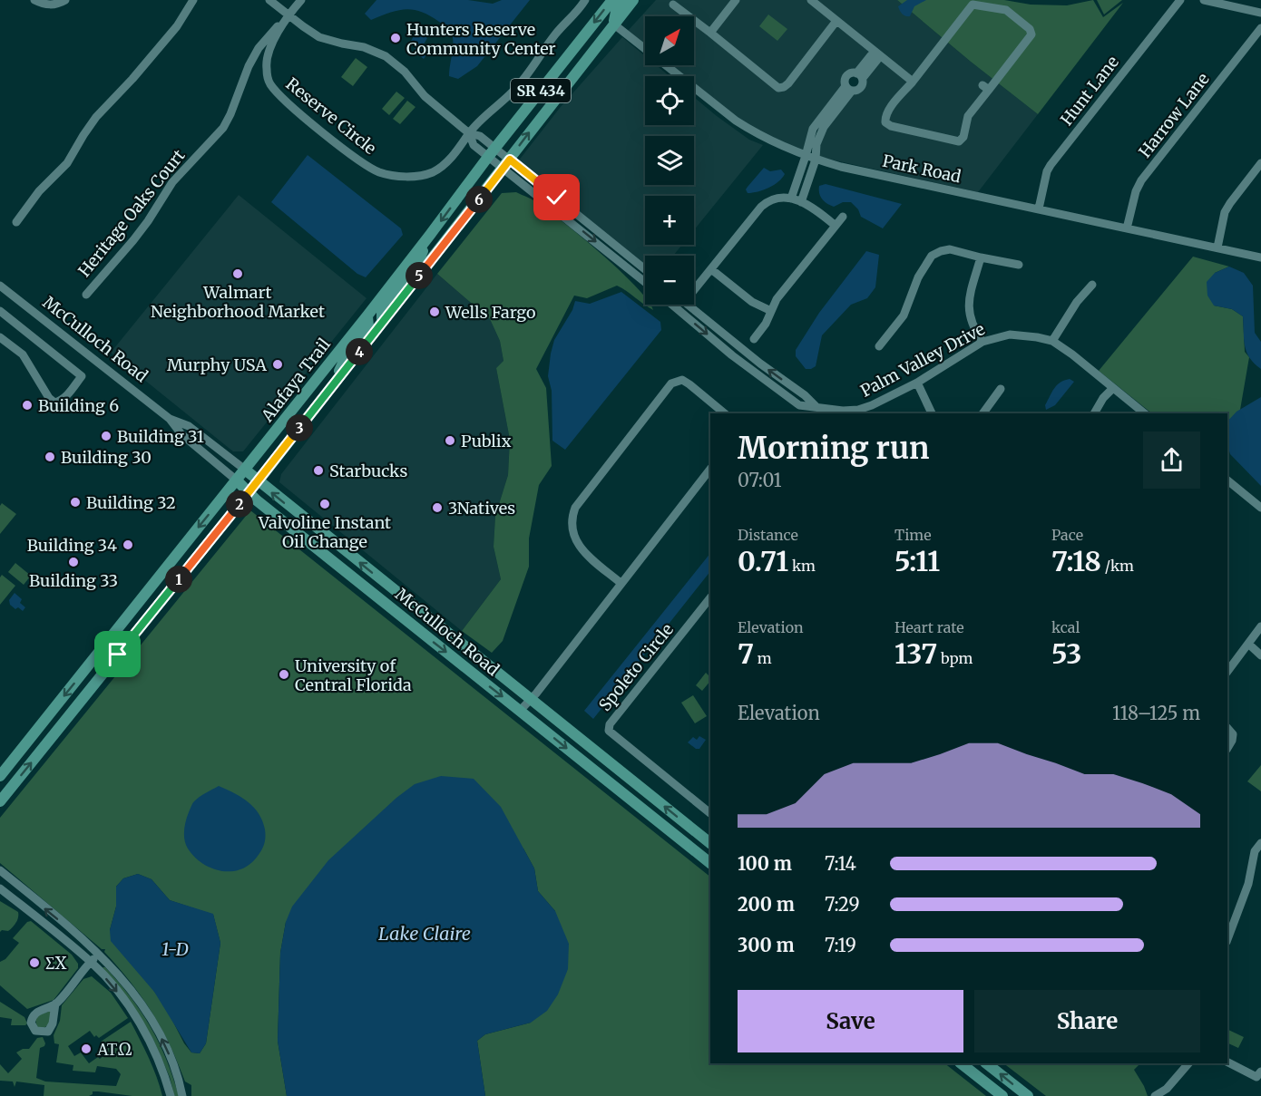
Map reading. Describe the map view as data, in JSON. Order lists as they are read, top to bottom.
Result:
{
  "streets": {
    "main road": ["SR 434", "McCulloch Road", "Alafaya Trail"],
    "street": [
      "Hunt Lane",
      "Harrow Lane",
      "Reserve Circle",
      "Park Road",
      "Heritage Oaks Court",
      "Palm Valley Drive",
      "Spoleto Circle"
    ]
  },
  "crossings": [
    ["Hunt Lane", "Park Road"],
    ["Harrow Lane", "Park Road"],
    ["Reserve Circle", "Heritage Oaks Court"],
    ["Park Road", "Alafaya Trail"],
    ["McCulloch Road", "Alafaya Trail"]
  ],
  "water": ["Lake Claire", "1-D"],
  "places": [
    "Hunters Reserve Community Center",
    "Walmart Neighborhood Market",
    "Wells Fargo",
    "Murphy USA",
    "Building 6",
    "Building 31",
    "Publix",
    "Building 30",
    "Starbucks",
    "Building 32",
    "Valvoline Instant Oil Change",
    "3Natives",
    "Building 34",
    "Building 33",
    "University of Central Florida",
    "ΣΧ",
    "ΑΤΩ"
  ],
  "north": "top right",
  "page": {
    "map_buttons": ["+", "−"],
    "pins": [
      "6",
      "5",
      "4",
      "3",
      "2",
      "1"
    ],
    "heading": ["Morning run", "07:01"],
    "stats": [
      ["Distance", "0.71 km"],
      ["Time", "5:11"],
      ["Pace", "7:18 /km"],
      ["Elevation", "7 m"],
      ["Heart rate", "137 bpm"],
      ["kcal", "53"]
    ],
    "chart": ["Elevation", "118–125 m"],
    "list": [
      {
        "name": "100 m",
        "note": "7:14"
      },
      {
        "name": "200 m",
        "note": "7:29"
      },
      {
        "name": "300 m",
        "note": "7:19"
      }
    ],
    "buttons": ["Save", "Share"]
  }
}
